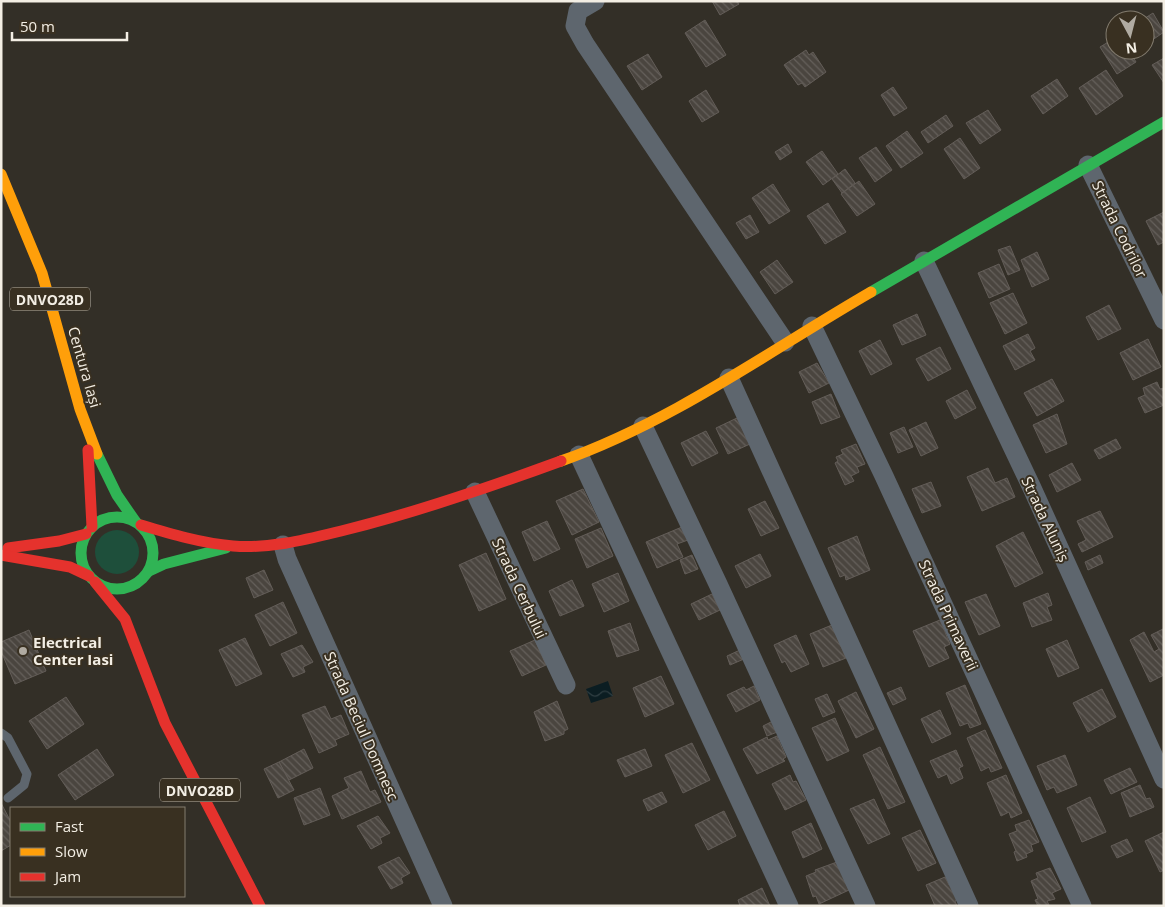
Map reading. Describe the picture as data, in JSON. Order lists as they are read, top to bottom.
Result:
{
  "streets": {
    "main road": ["DNVO28D", "Centura Iași"],
    "street": [
      "Strada Codrilor",
      "Strada Aluniș",
      "Strada Cerbului",
      "Strada Primaverii",
      "Strada Beciul Domnesc"
    ]
  },
  "crossings": [
    ["DNVO28D", "Centura Iași"]
  ],
  "places": ["Electrical Center Iasi"],
  "legend": ["Fast", "Slow", "Jam"],
  "scale_bar": "50 m",
  "north": "bottom"
}
